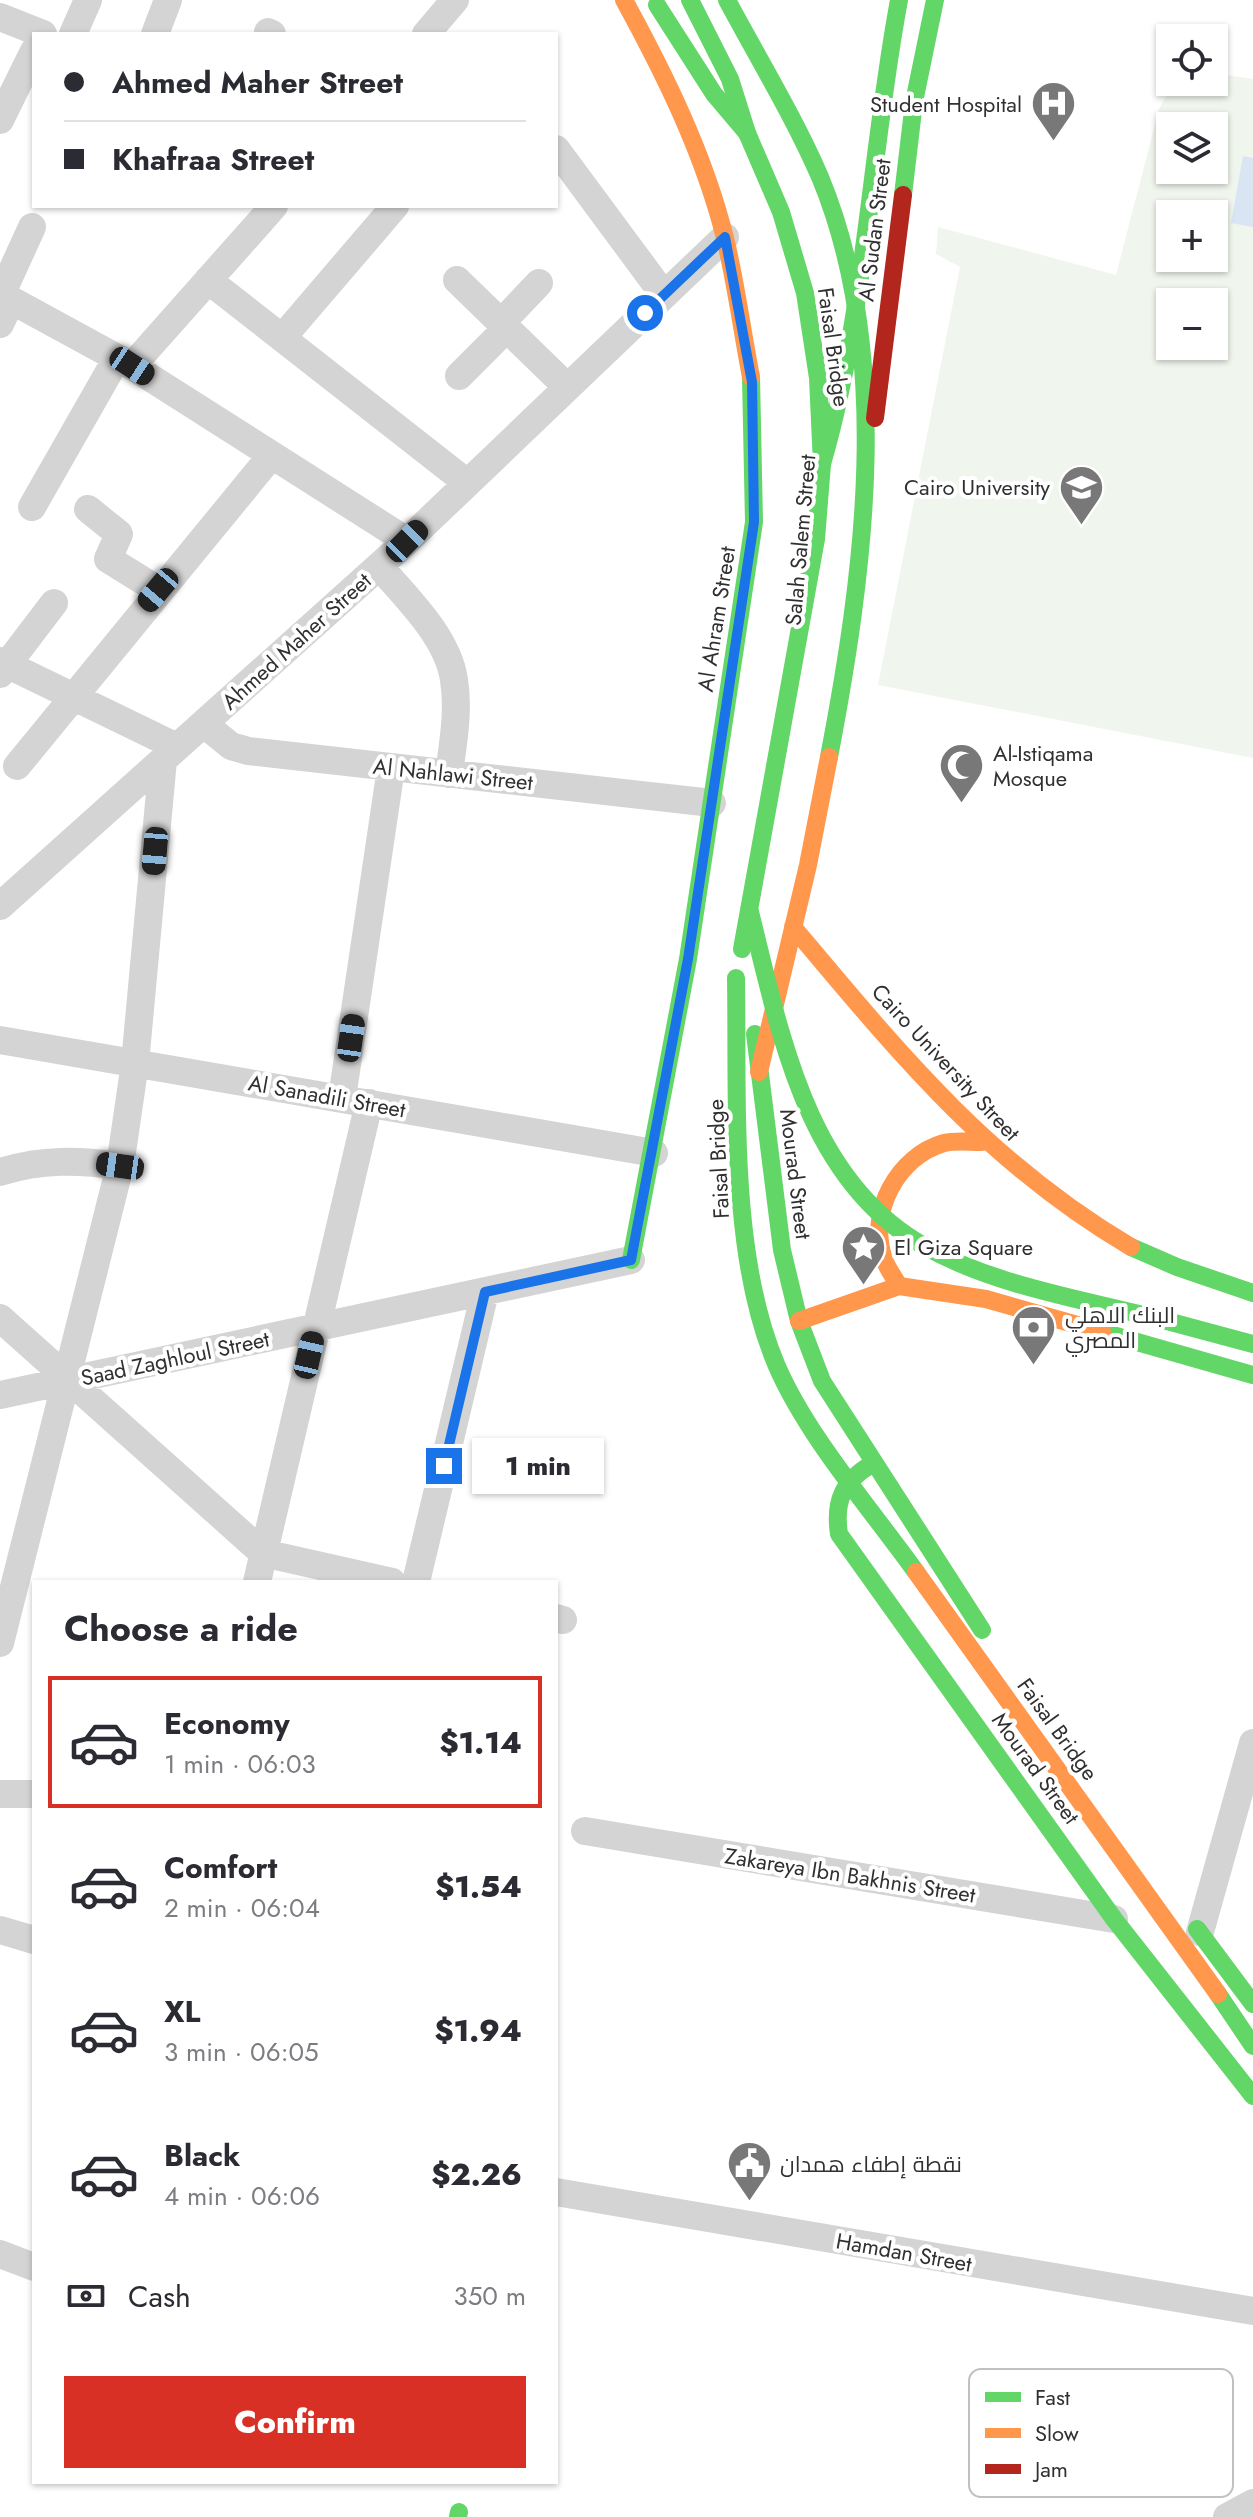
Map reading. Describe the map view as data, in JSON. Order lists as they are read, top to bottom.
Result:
{
  "streets": {
    "main road": [
      "Al Sudan Street",
      "Faisal Bridge",
      "Salah Salem Street",
      "Al Ahram Street",
      "Cairo University Street",
      "Mourad Street"
    ],
    "street": [
      "Ahmed Maher Street",
      "Al Nahlawi Street",
      "Al Sanadili Street",
      "Saad Zaghloul Street",
      "Zakareya Ibn Bakhnis Street",
      "Hamdan Street"
    ]
  },
  "crossings": [
    ["Faisal Bridge", "Salah Salem Street"],
    ["Faisal Bridge", "Mourad Street"],
    ["Salah Salem Street", "Mourad Street"],
    ["Al Ahram Street", "Ahmed Maher Street"],
    ["Al Ahram Street", "Al Nahlawi Street"],
    ["Al Ahram Street", "Al Sanadili Street"],
    ["Al Ahram Street", "Saad Zaghloul Street"],
    ["Ahmed Maher Street", "Al Nahlawi Street"],
    ["Mourad Street", "Zakareya Ibn Bakhnis Street"]
  ],
  "places": {
    "hospital": ["Student Hospital"],
    "school or university": ["Cairo University"],
    "mosque": ["Al-Istiqama Mosque"],
    "place": ["El Giza Square"],
    "bank": ["البنك الاهلي المصري"],
    "public building": ["نقطة إطفاء همدان"]
  },
  "legend": ["Fast", "Slow", "Jam"],
  "page": {
    "map_buttons": ["+", "−"],
    "banner": ["Ahmed Maher Street", "Khafraa Street"],
    "bubble": "1 min",
    "heading": "Choose a ride",
    "list": [
      {
        "name": "Economy",
        "note": "1 min · 06:03",
        "value": "$1.14"
      },
      {
        "name": "Comfort",
        "note": "2 min · 06:04",
        "value": "$1.54"
      },
      {
        "name": "XL",
        "note": "3 min · 06:05",
        "value": "$1.94"
      },
      {
        "name": "Black",
        "note": "4 min · 06:06",
        "value": "$2.26"
      }
    ],
    "pay": ["Cash", "350 m"],
    "buttons": "Confirm"
  }
}
